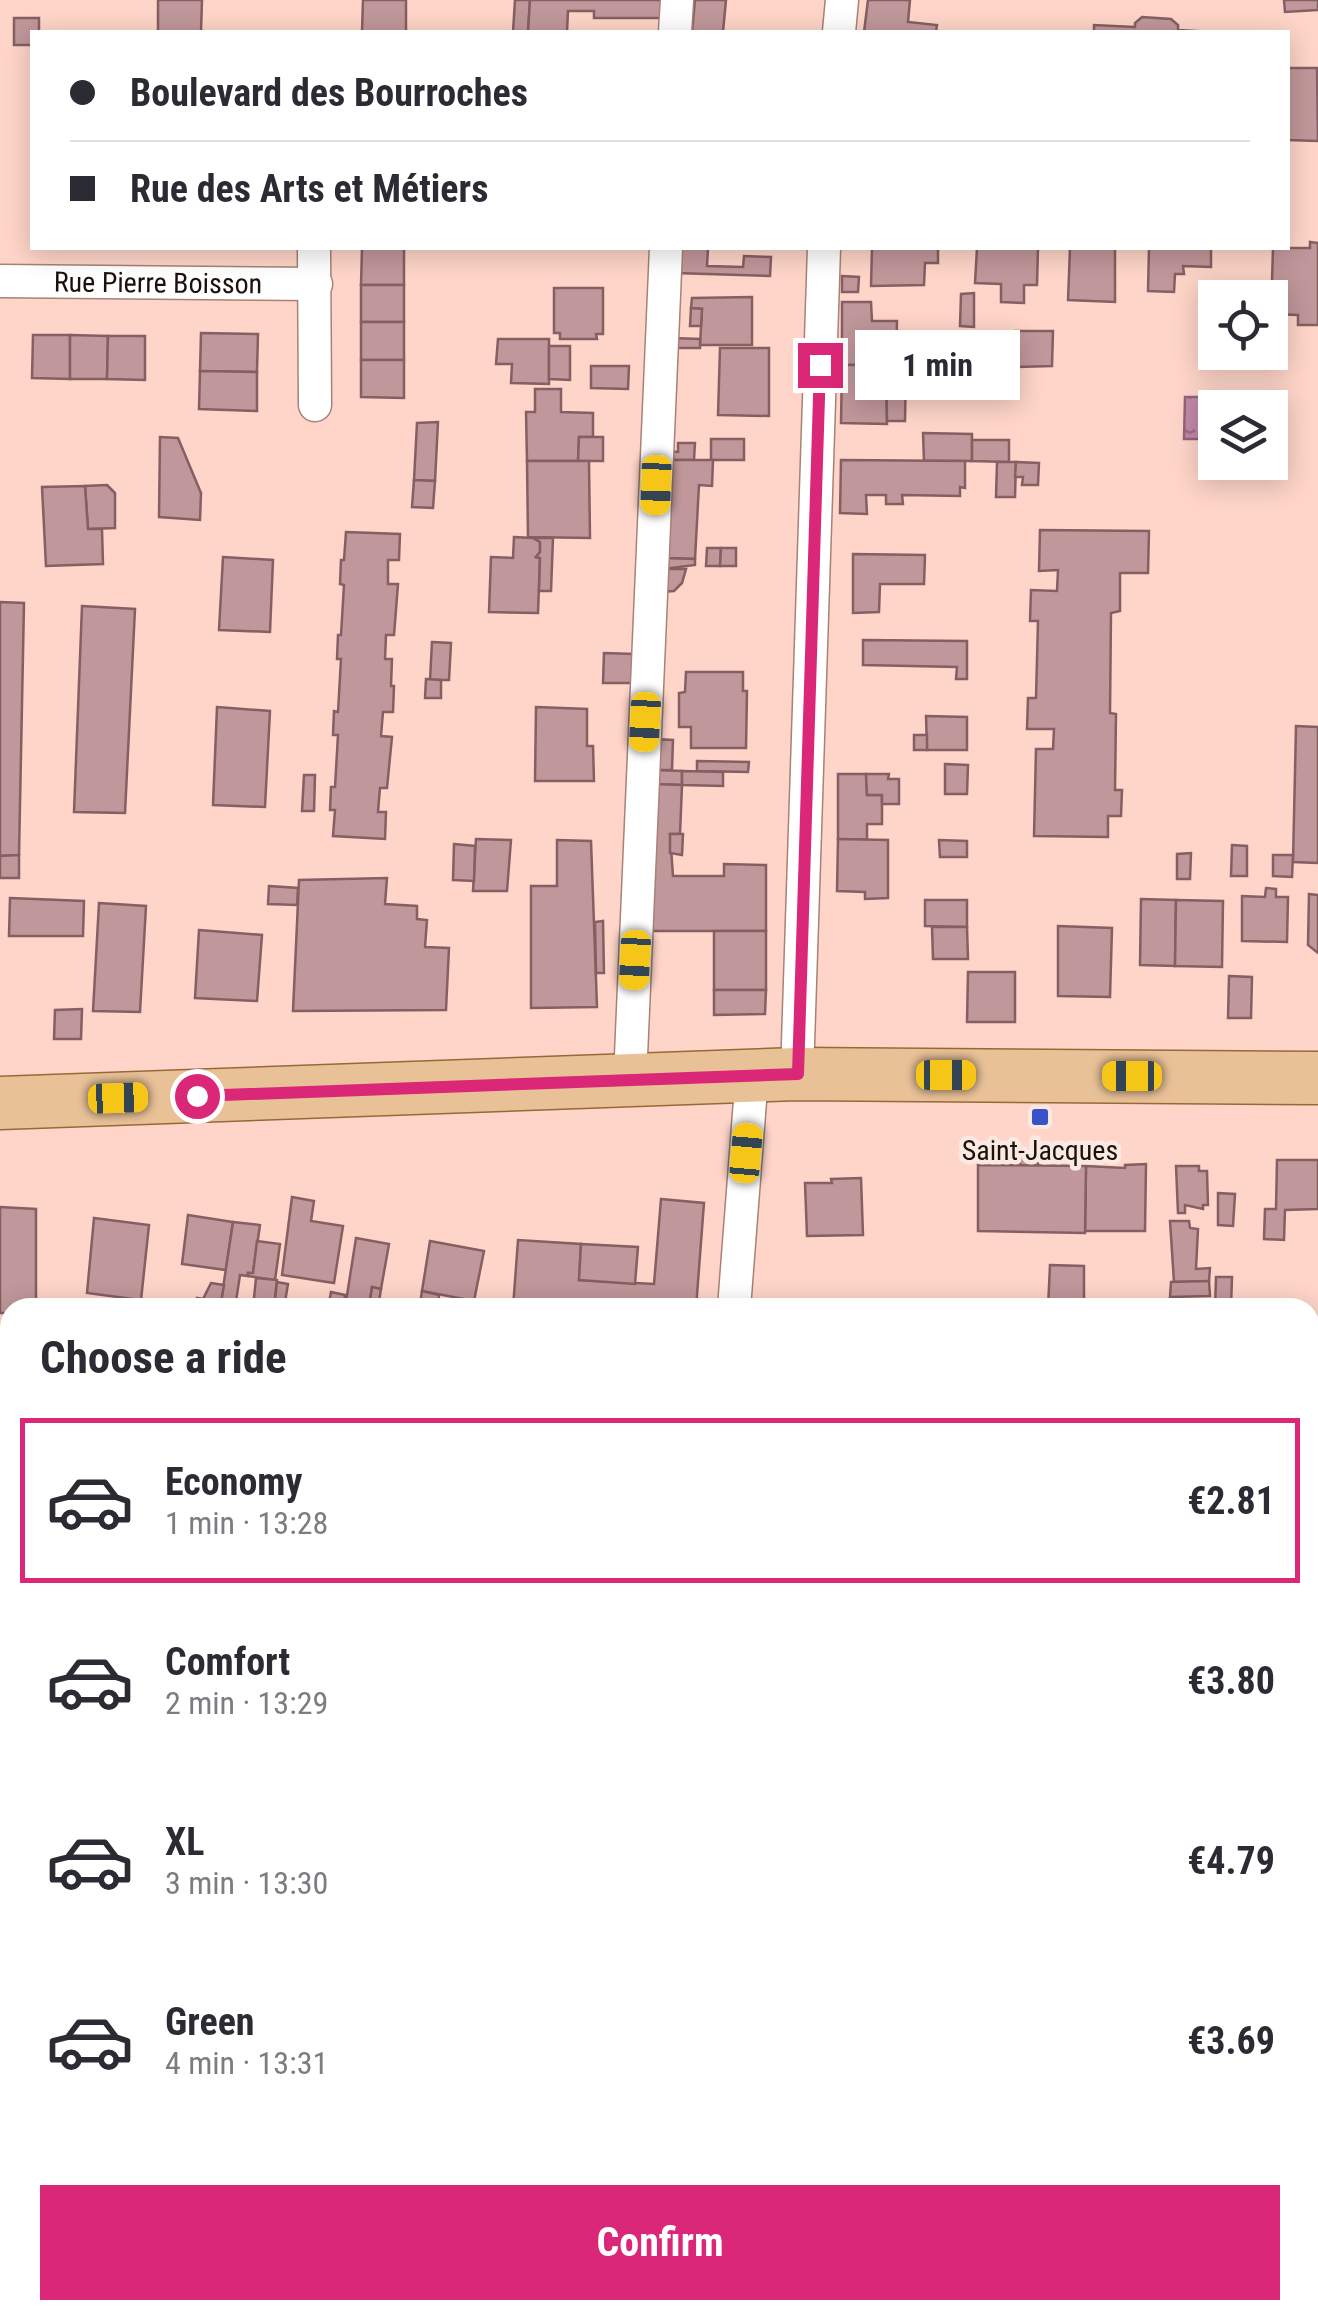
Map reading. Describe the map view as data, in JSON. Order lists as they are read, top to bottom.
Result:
{
  "streets": {
    "street": ["Rue Pierre Boisson"]
  },
  "places": {
    "transit": ["Saint-Jacques"]
  },
  "page": {
    "banner": ["Boulevard des Bourroches", "Rue des Arts et Métiers"],
    "bubble": "1 min",
    "heading": "Choose a ride",
    "list": [
      {
        "name": "Economy",
        "note": "1 min · 13:28",
        "value": "€2.81"
      },
      {
        "name": "Comfort",
        "note": "2 min · 13:29",
        "value": "€3.80"
      },
      {
        "name": "XL",
        "note": "3 min · 13:30",
        "value": "€4.79"
      },
      {
        "name": "Green",
        "note": "4 min · 13:31",
        "value": "€3.69"
      }
    ],
    "buttons": "Confirm"
  }
}
